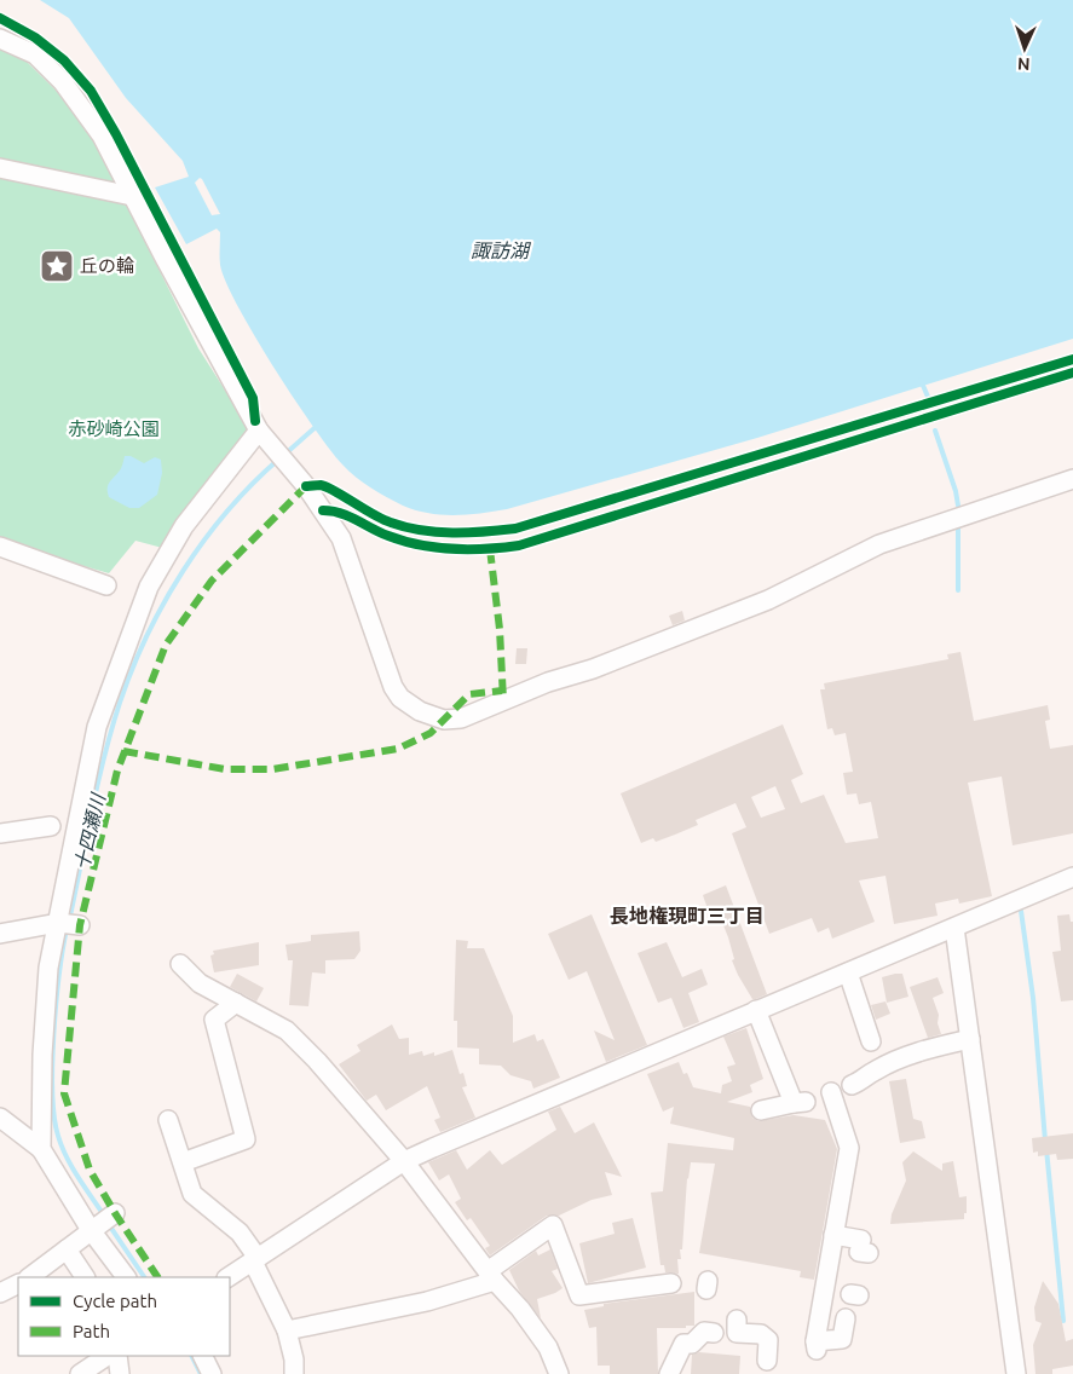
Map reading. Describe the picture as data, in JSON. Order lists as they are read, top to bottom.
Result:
{
  "districts": ["長地権現町三丁目"],
  "water": ["諏訪湖", "十四瀬川"],
  "parks": ["赤砂崎公園"],
  "places": {
    "place": ["丘の輪"]
  },
  "legend": ["Cycle path", "Path"],
  "north": "bottom"
}
